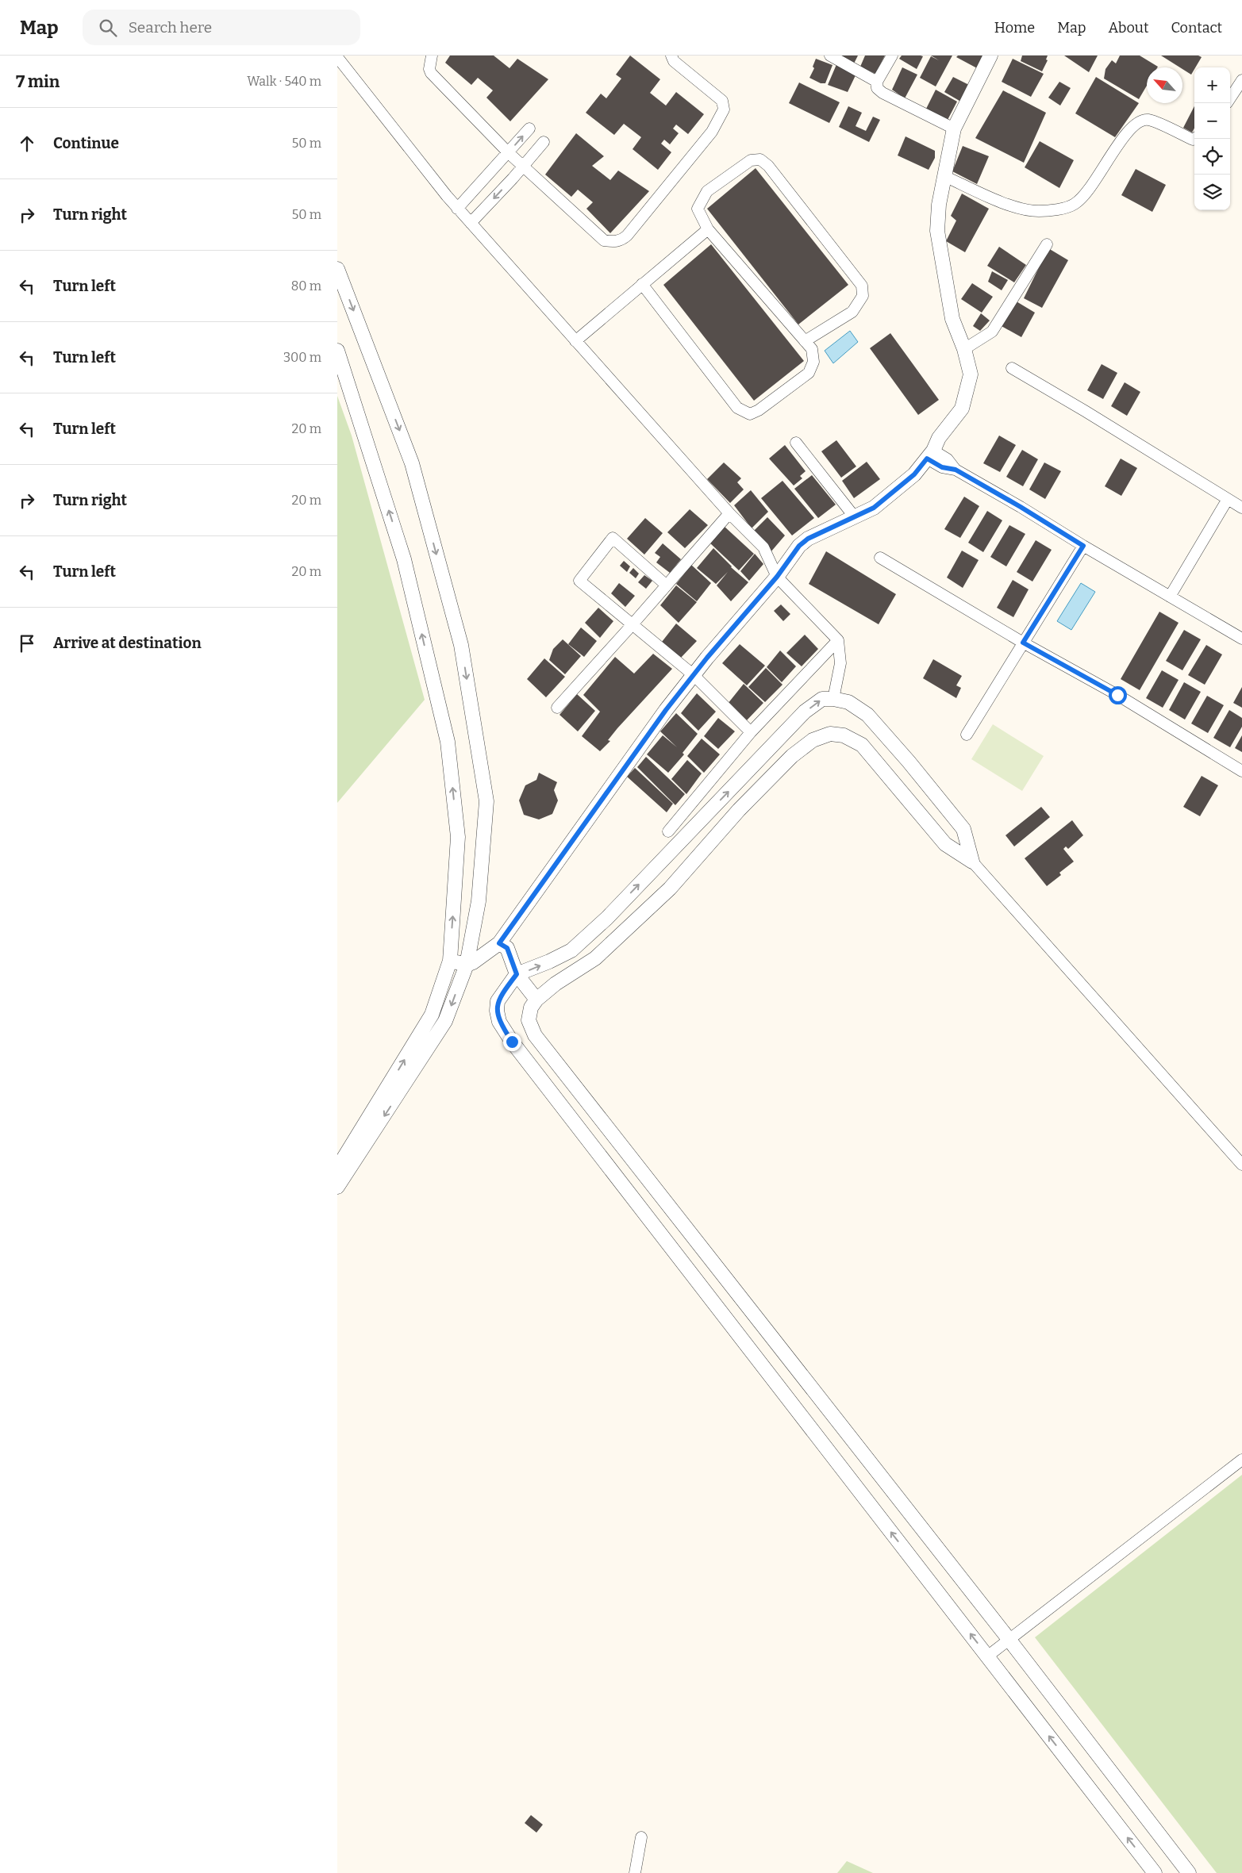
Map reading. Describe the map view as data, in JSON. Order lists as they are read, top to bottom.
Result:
{
  "north": "top left",
  "page": {
    "header": "Map",
    "search": "Search here",
    "nav": [
      "Home",
      "Map",
      "About",
      "Contact"
    ],
    "heading": ["7 min", "Walk · 540 m"],
    "map_buttons": ["+", "−"],
    "list": [
      ["Continue", "50 m"],
      ["Turn right", "50 m"],
      ["Turn left", "80 m"],
      ["Turn left", "300 m"],
      ["Turn left", "20 m"],
      ["Turn right", "20 m"],
      ["Turn left", "20 m"],
      "Arrive at destination"
    ]
  }
}
